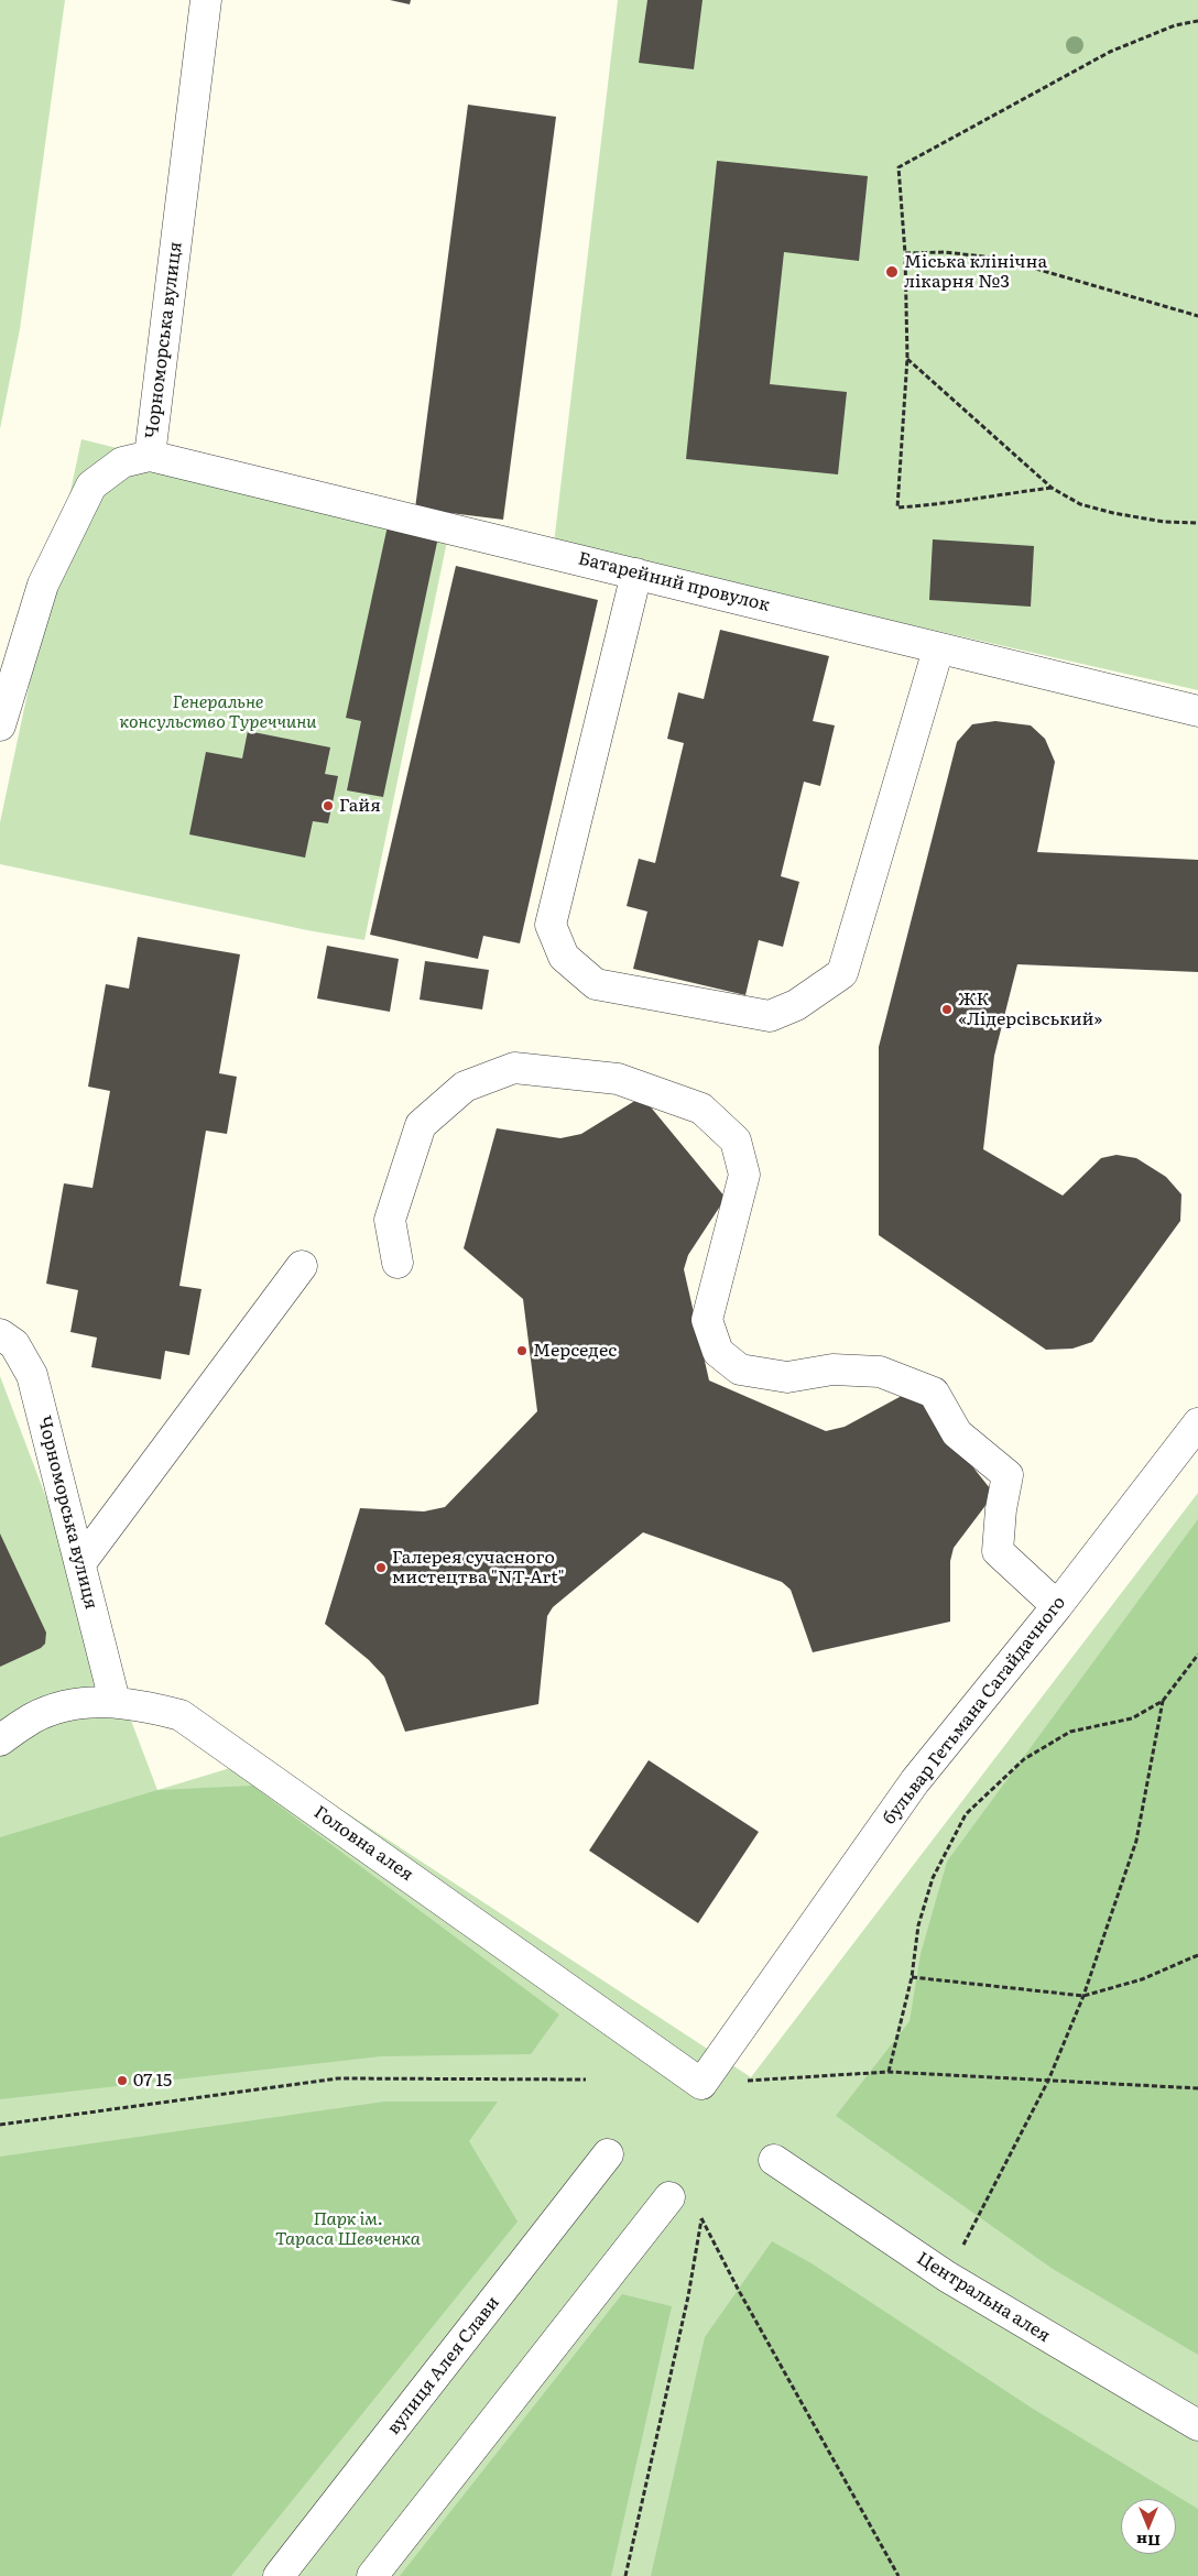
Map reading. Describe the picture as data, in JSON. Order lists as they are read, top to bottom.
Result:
{
  "streets": {
    "street": [
      "Чорноморська вулиця",
      "Батарейний провулок",
      "бульвар Гетьмана Сагайдачного",
      "Головна алея",
      "Центральна алея",
      "вулиця Алея Слави"
    ]
  },
  "crossings": [
    ["Чорноморська вулиця", "Батарейний провулок"],
    ["Чорноморська вулиця", "Головна алея"],
    ["бульвар Гетьмана Сагайдачного", "Головна алея"]
  ],
  "parks": ["Генеральне консульство Туреччини", "Парк ім. Тараса Шевченка"],
  "places": [
    "Міська клінічна лікарня №3",
    "Гайя",
    "ЖК «Лідерсівський»",
    "Мерседес",
    "Галерея сучасного мистецтва \"NT-Art\"",
    "07 15"
  ],
  "north": "bottom"
}
